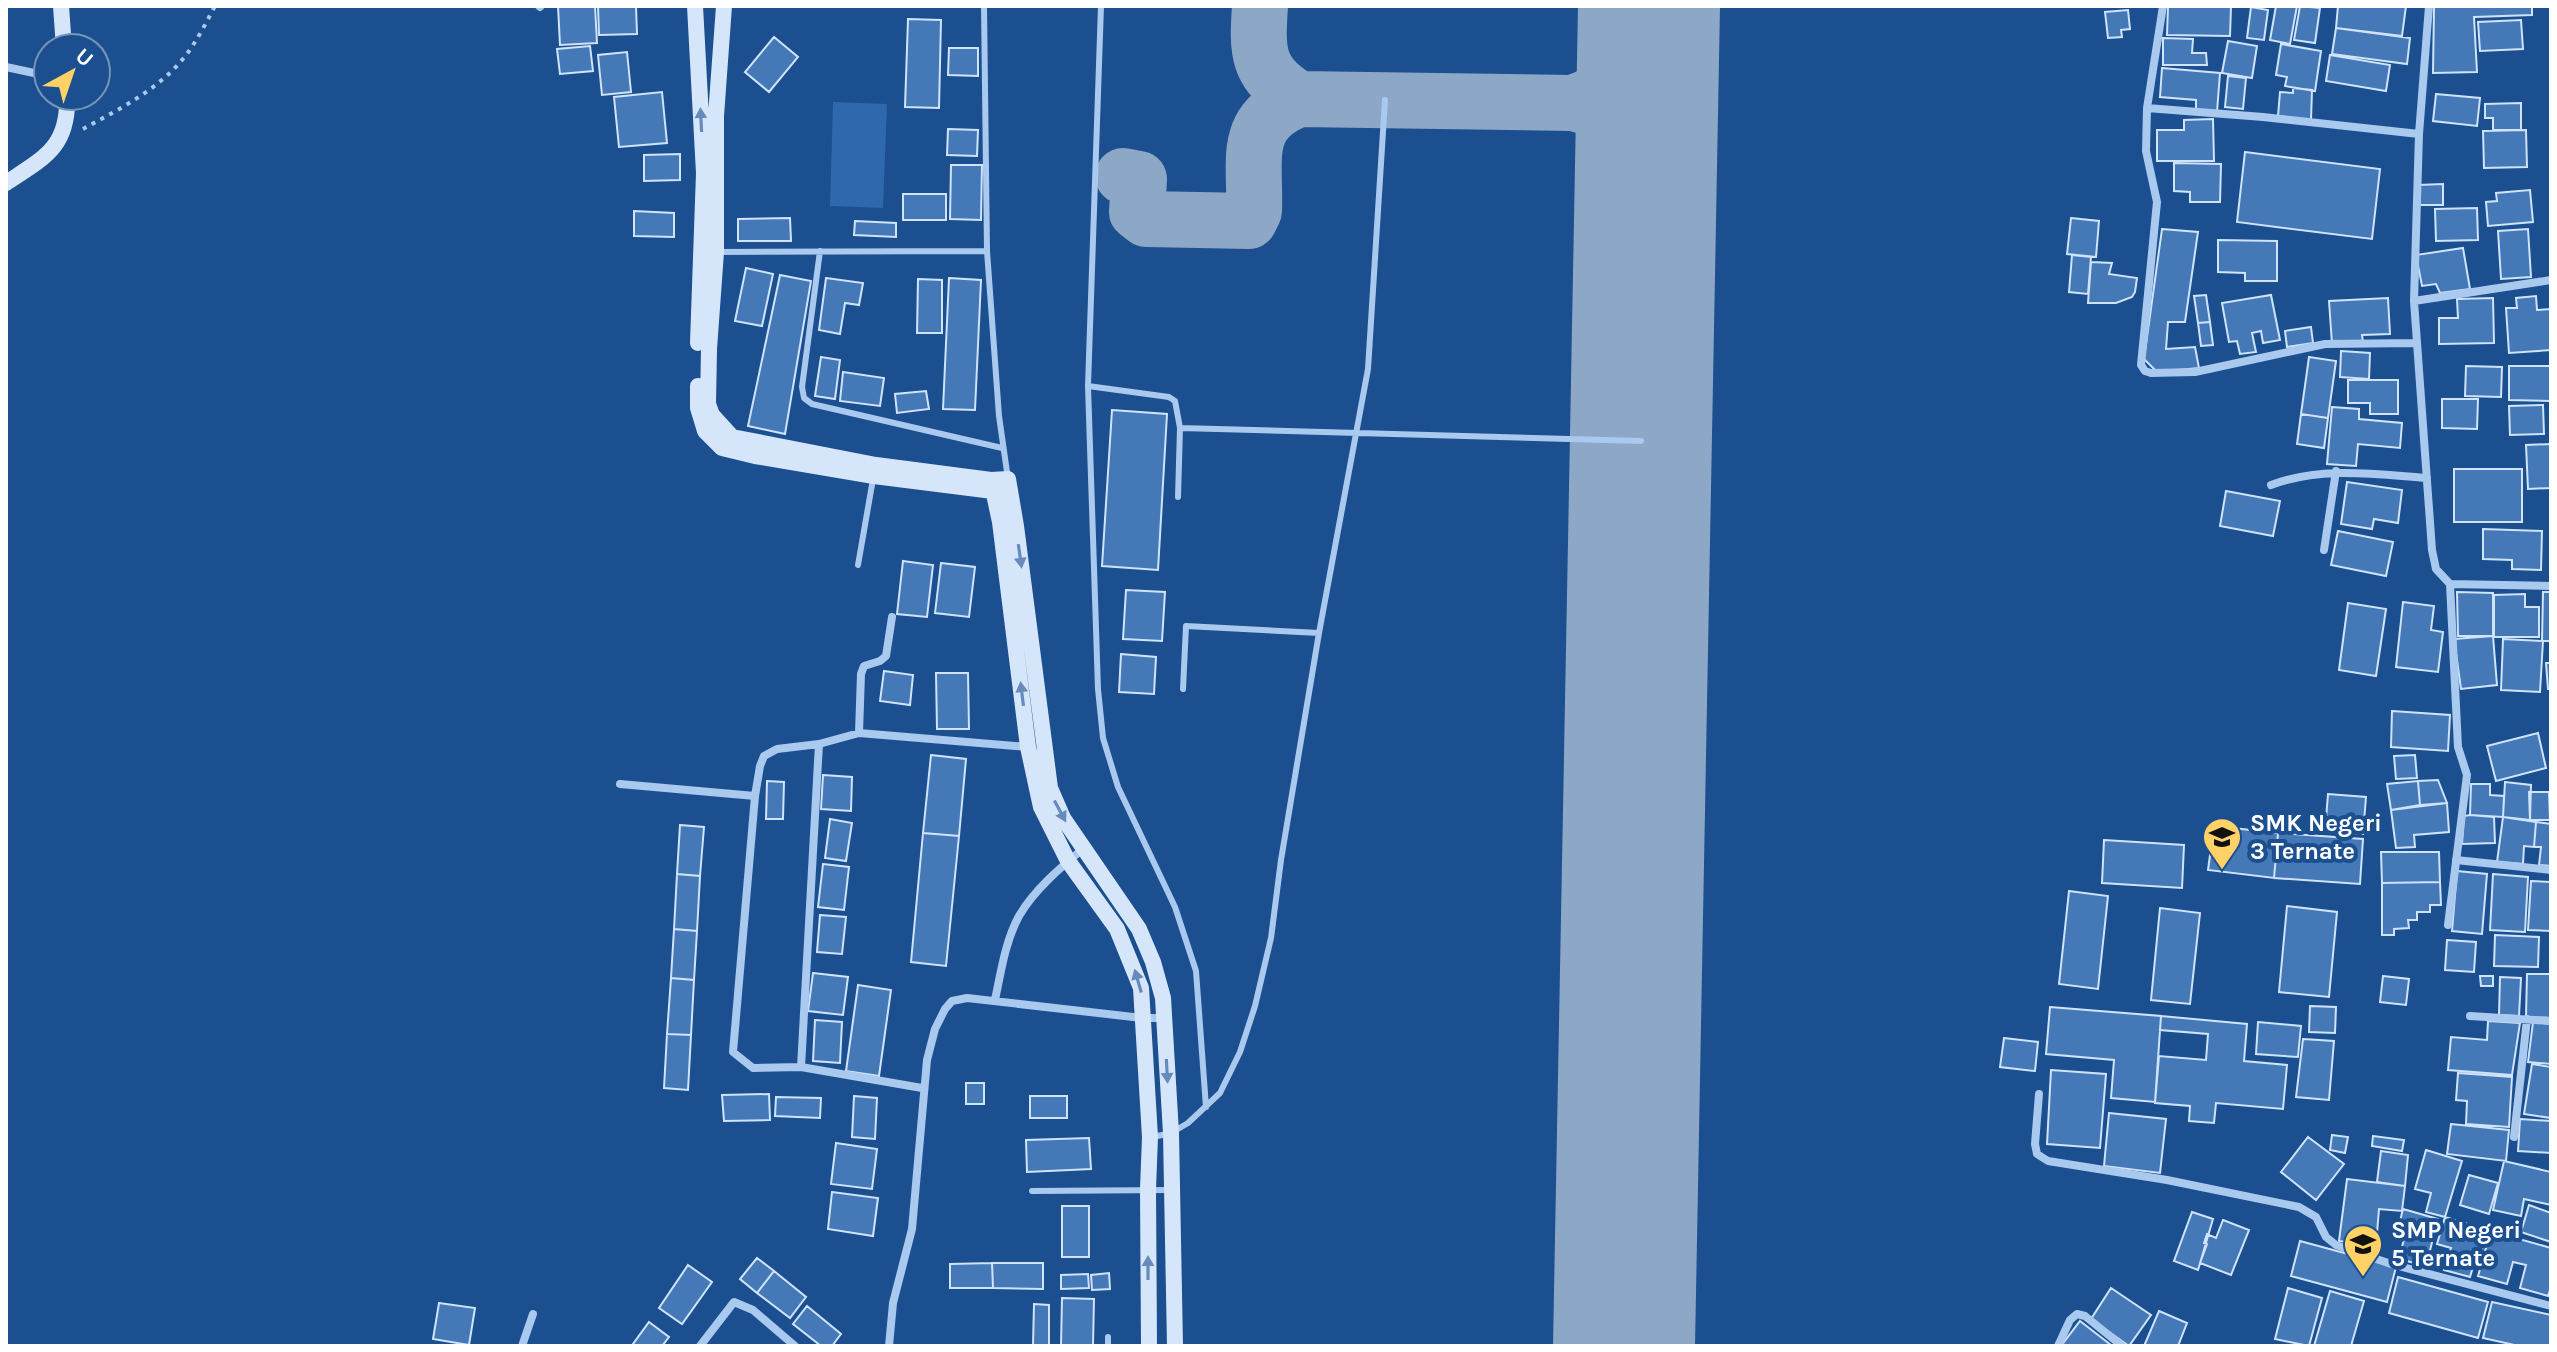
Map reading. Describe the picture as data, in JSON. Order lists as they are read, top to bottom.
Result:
{
  "places": {
    "school or university": ["SMK Negeri 3 Ternate", "SMP Negeri 5 Ternate"]
  },
  "north": "top right"
}
